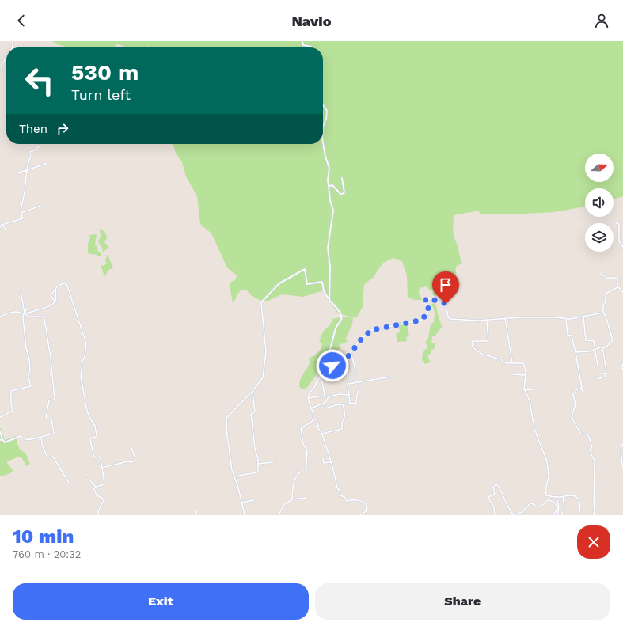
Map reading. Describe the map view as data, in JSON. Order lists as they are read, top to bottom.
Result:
{
  "north": "right",
  "page": {
    "header": "Navio",
    "turn": ["530 m", "Turn left"],
    "then": "Then",
    "heading": ["10 min", "760 m · 20:32"],
    "buttons": ["Exit", "Share"]
  }
}
